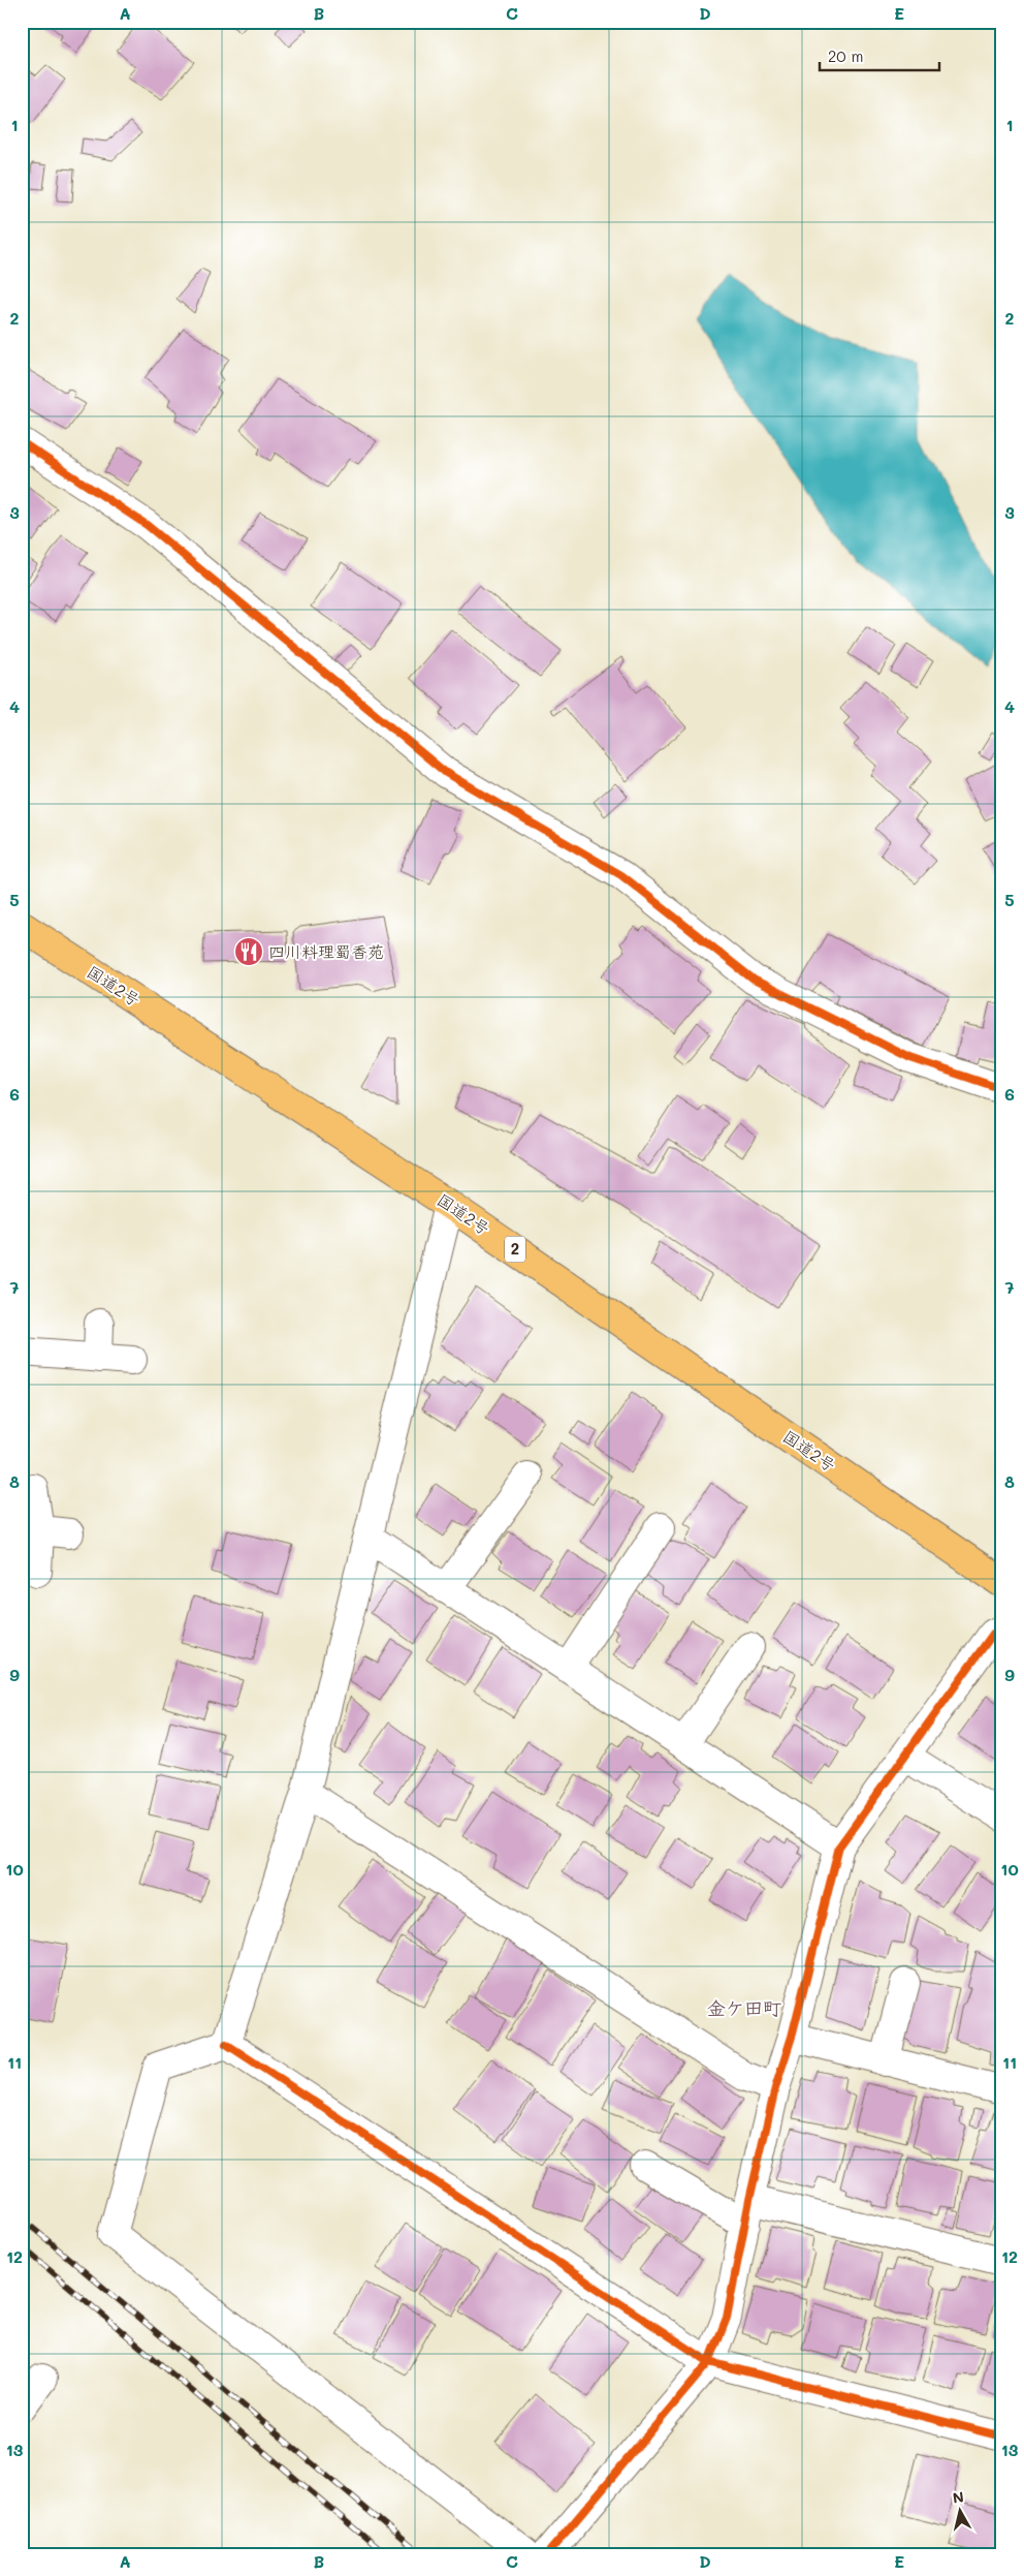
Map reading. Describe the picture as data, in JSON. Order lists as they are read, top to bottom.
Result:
{
  "streets": {
    "highway": ["国道2号", "2"]
  },
  "districts": ["金ケ田町"],
  "places": {
    "restaurant": ["四川料理蜀香苑"]
  },
  "scale_bar": "20 m",
  "north": "top",
  "grid": {
    "columns": [
      "A",
      "B",
      "C",
      "D",
      "E"
    ],
    "rows": [
      "1",
      "2",
      "3",
      "4",
      "5",
      "6",
      "7",
      "8",
      "9",
      "10",
      "11",
      "12",
      "13"
    ]
  }
}
